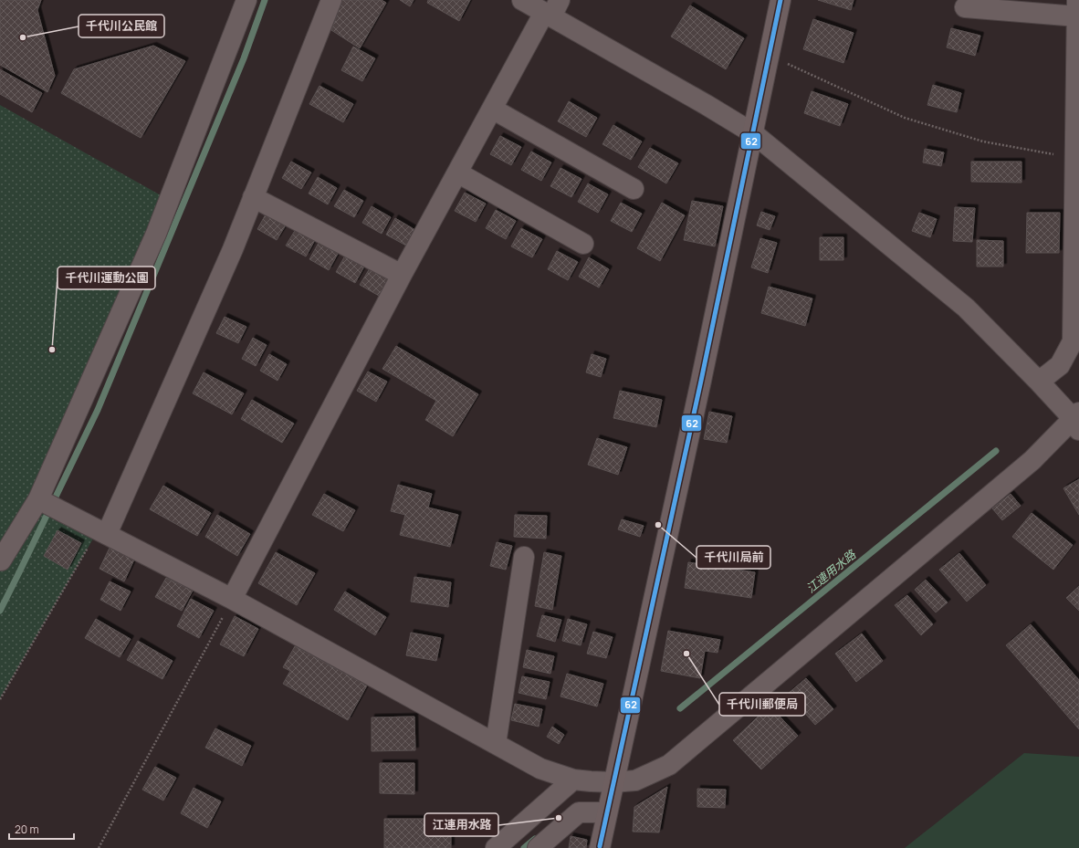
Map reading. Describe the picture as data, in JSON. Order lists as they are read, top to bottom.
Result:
{
  "water": ["江連用水路"],
  "places": [
    "千代川公民館",
    "千代川運動公園",
    "千代川局前",
    "千代川郵便局",
    "江連用水路"
  ],
  "lines": ["transit line 62"],
  "scale_bar": "20 m"
}
